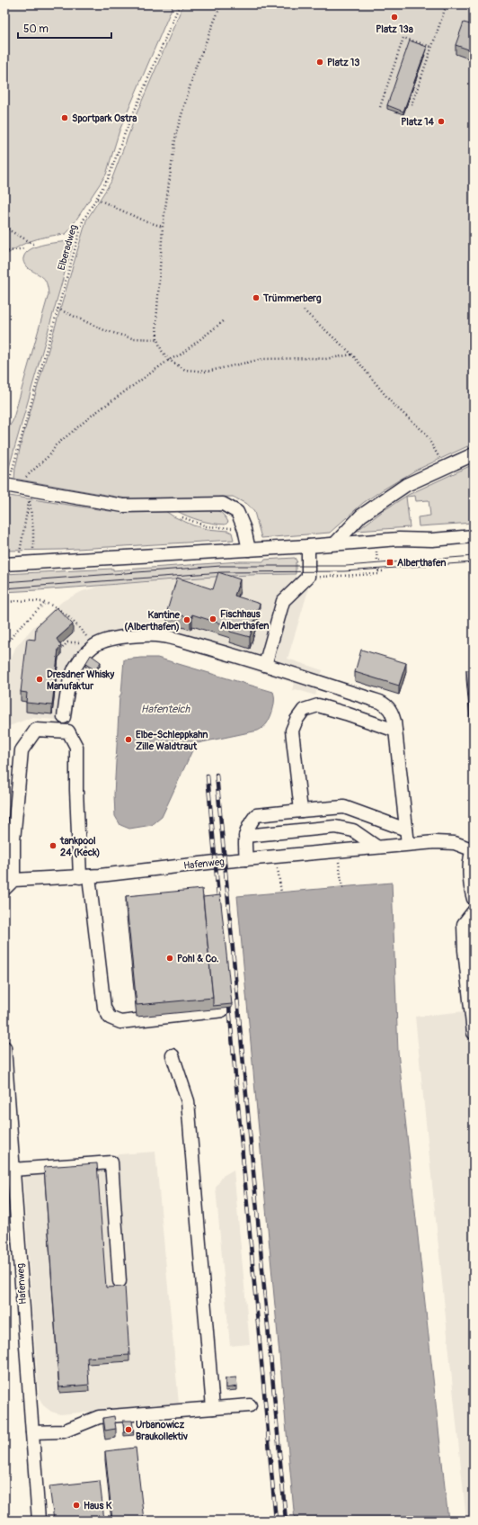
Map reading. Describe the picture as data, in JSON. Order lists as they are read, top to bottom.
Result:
{
  "streets": {
    "street": ["Hafenweg"],
    "path": ["Elberadweg"]
  },
  "water": ["Hafenteich"],
  "places": {
    "other": [
      "Platz 13a",
      "Platz 13",
      "Sportpark Ostra",
      "Platz 14",
      "Trümmerberg",
      "Fischhaus Alberthafen",
      "Kantine (Alberthafen)",
      "Dresdner Whisky Manufaktur",
      "Elbe-Schleppkahn Zille Waldtraut",
      "tankpool 24 (Keck)",
      "Pohl & Co.",
      "Urbanowicz Braukollektiv",
      "Haus K"
    ],
    "transit": ["Alberthafen"]
  },
  "scale_bar": "50 m"
}
